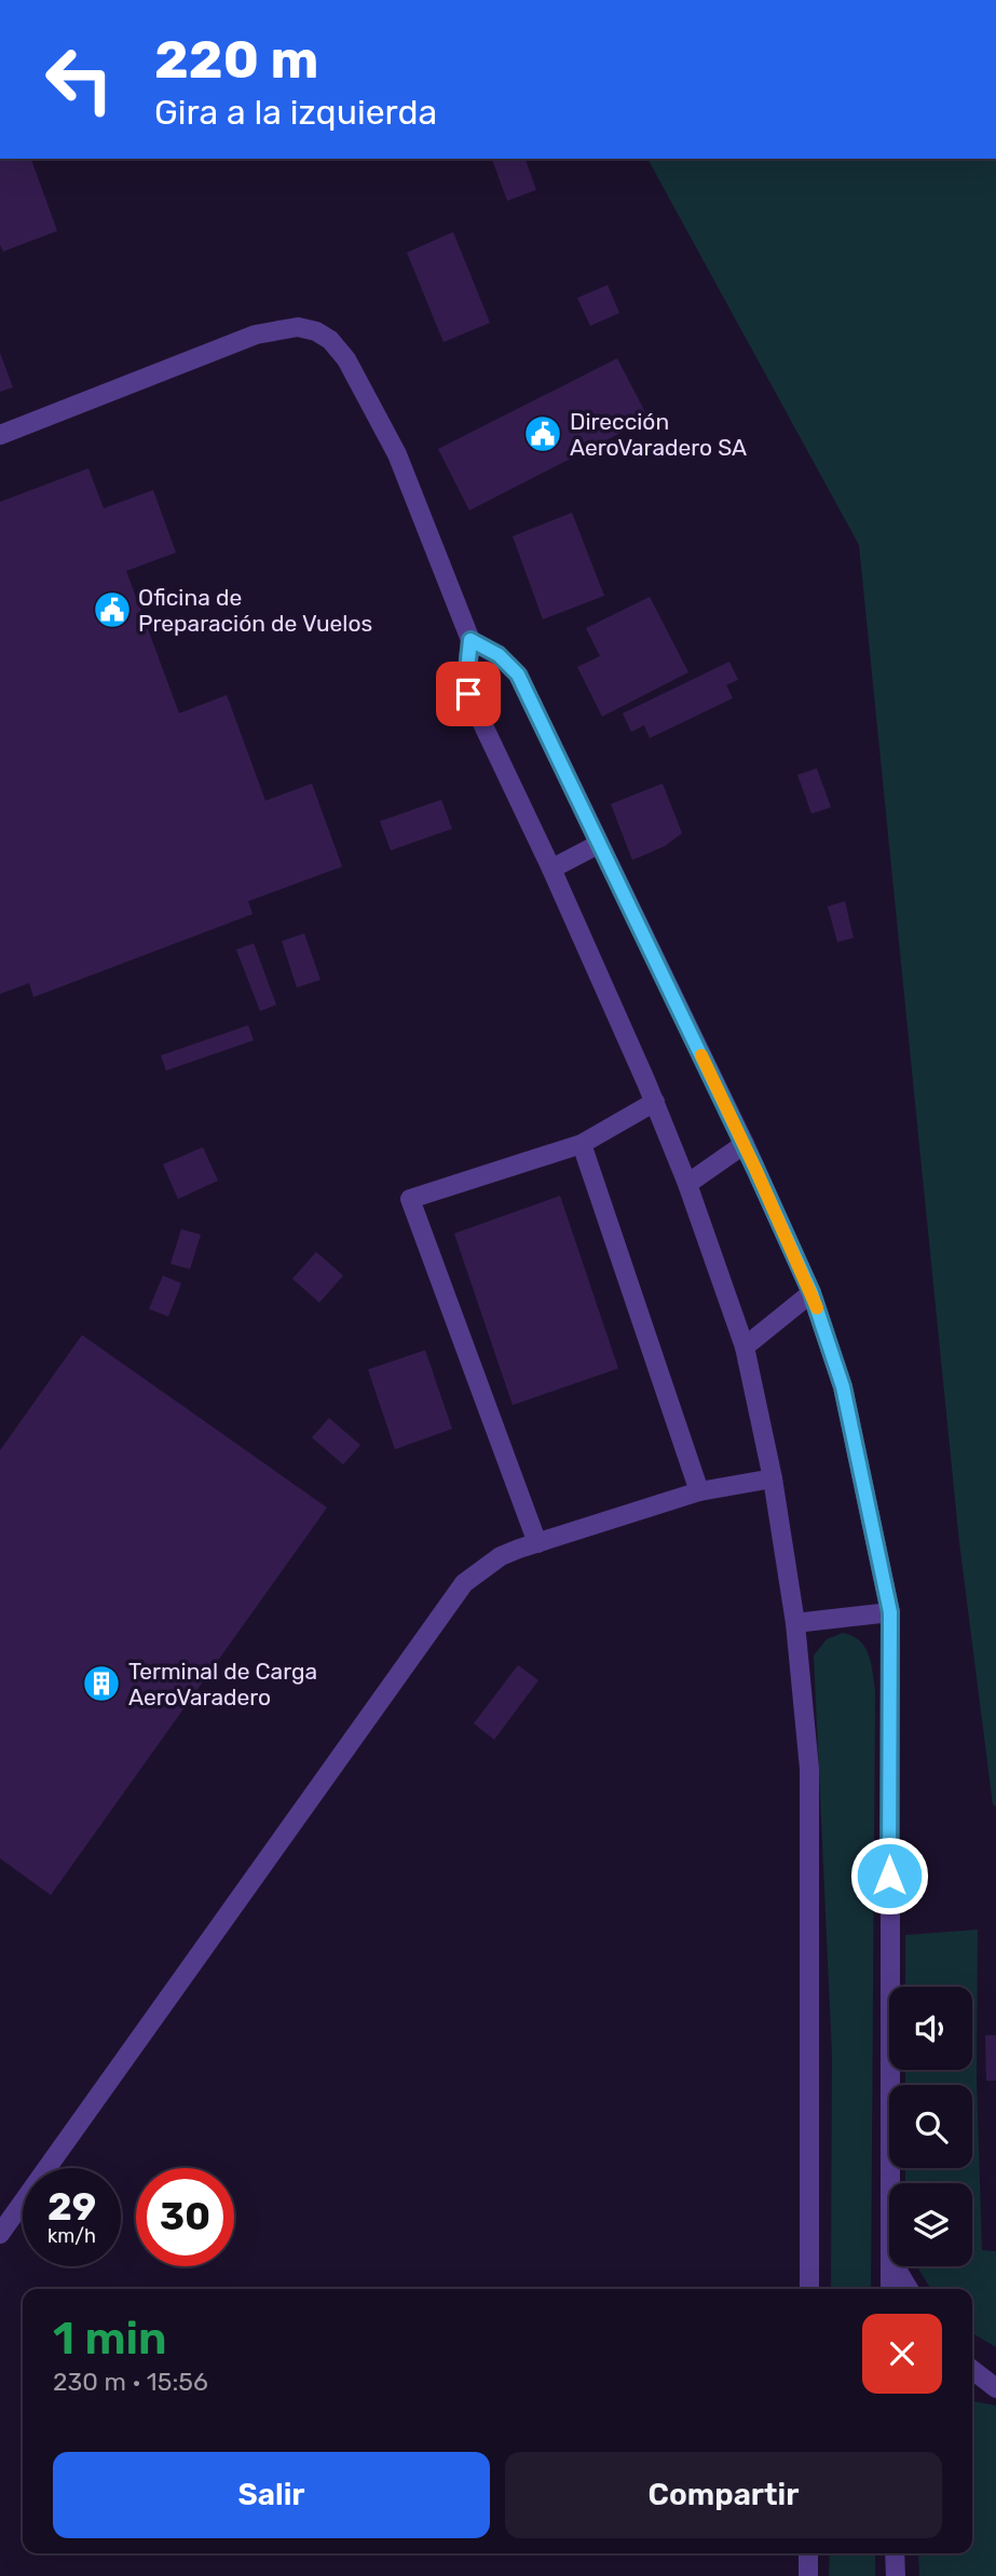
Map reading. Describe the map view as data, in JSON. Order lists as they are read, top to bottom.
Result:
{
  "places": {
    "public building": ["Dirección AeroVaradero SA", "Oficina de Preparación de Vuelos"],
    "building": ["Terminal de Carga AeroVaradero"]
  },
  "page": {
    "turn": ["220 m", "Gira a la izquierda"],
    "speed": "29 km/h",
    "limit": "30",
    "heading": ["1 min", "230 m · 15:56"],
    "buttons": ["Salir", "Compartir"]
  }
}
